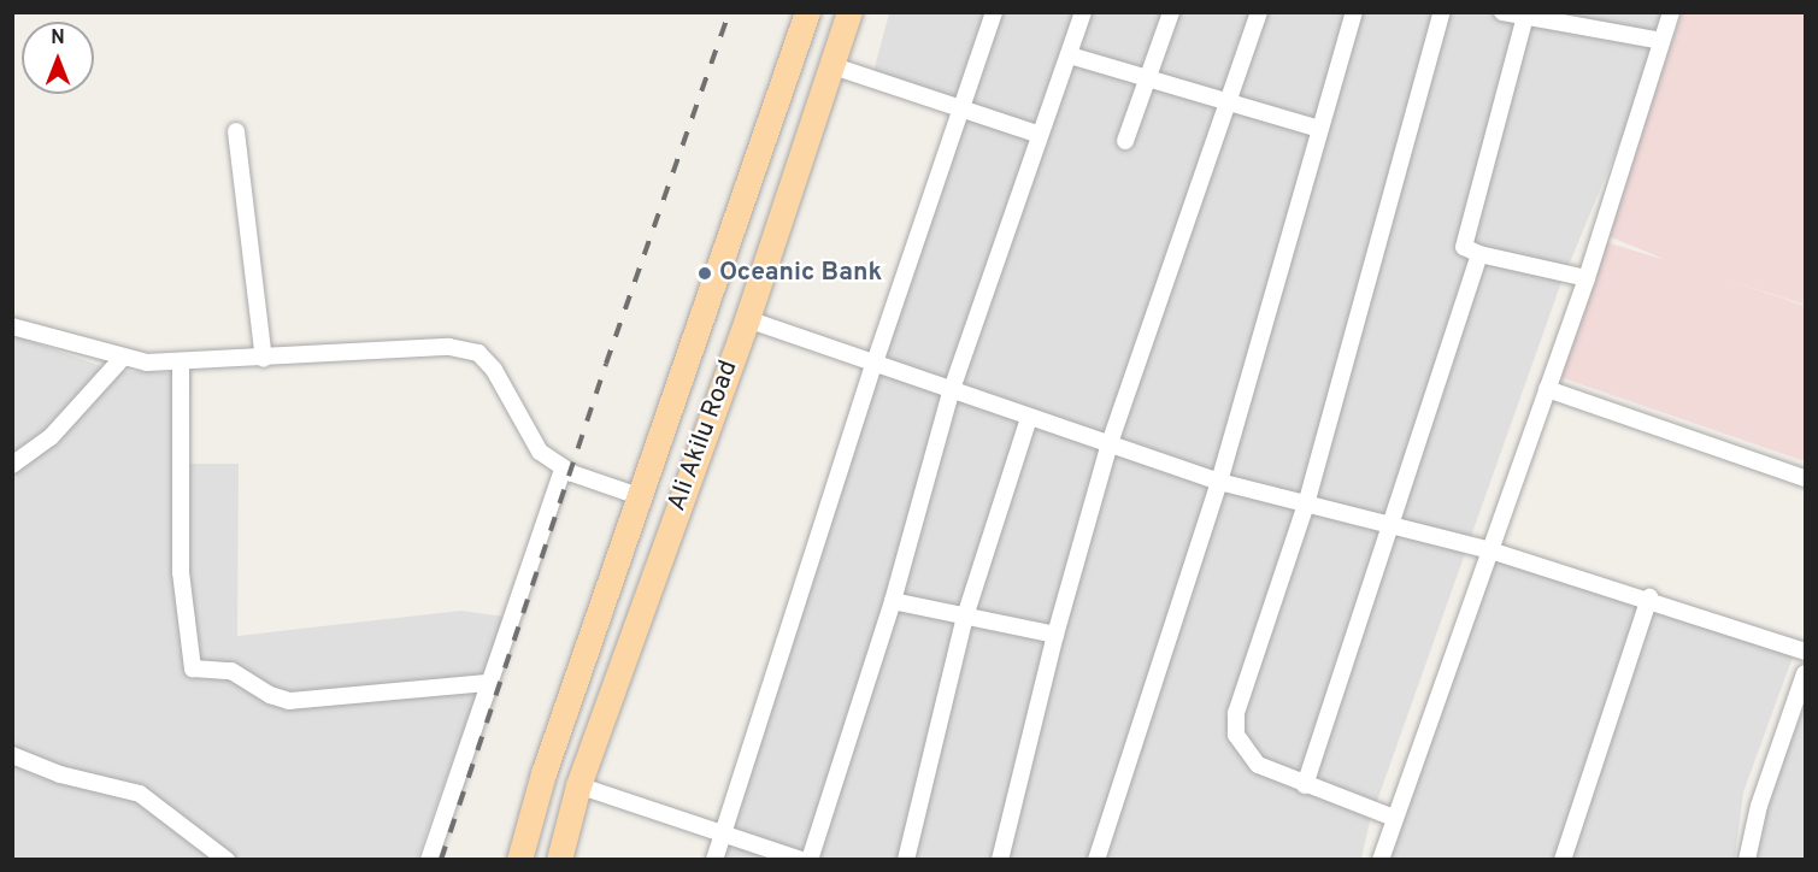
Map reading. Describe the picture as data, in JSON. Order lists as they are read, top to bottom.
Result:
{
  "streets": {
    "main road": ["Ali Akilu Road"]
  },
  "places": ["Oceanic Bank"],
  "north": "top"
}
